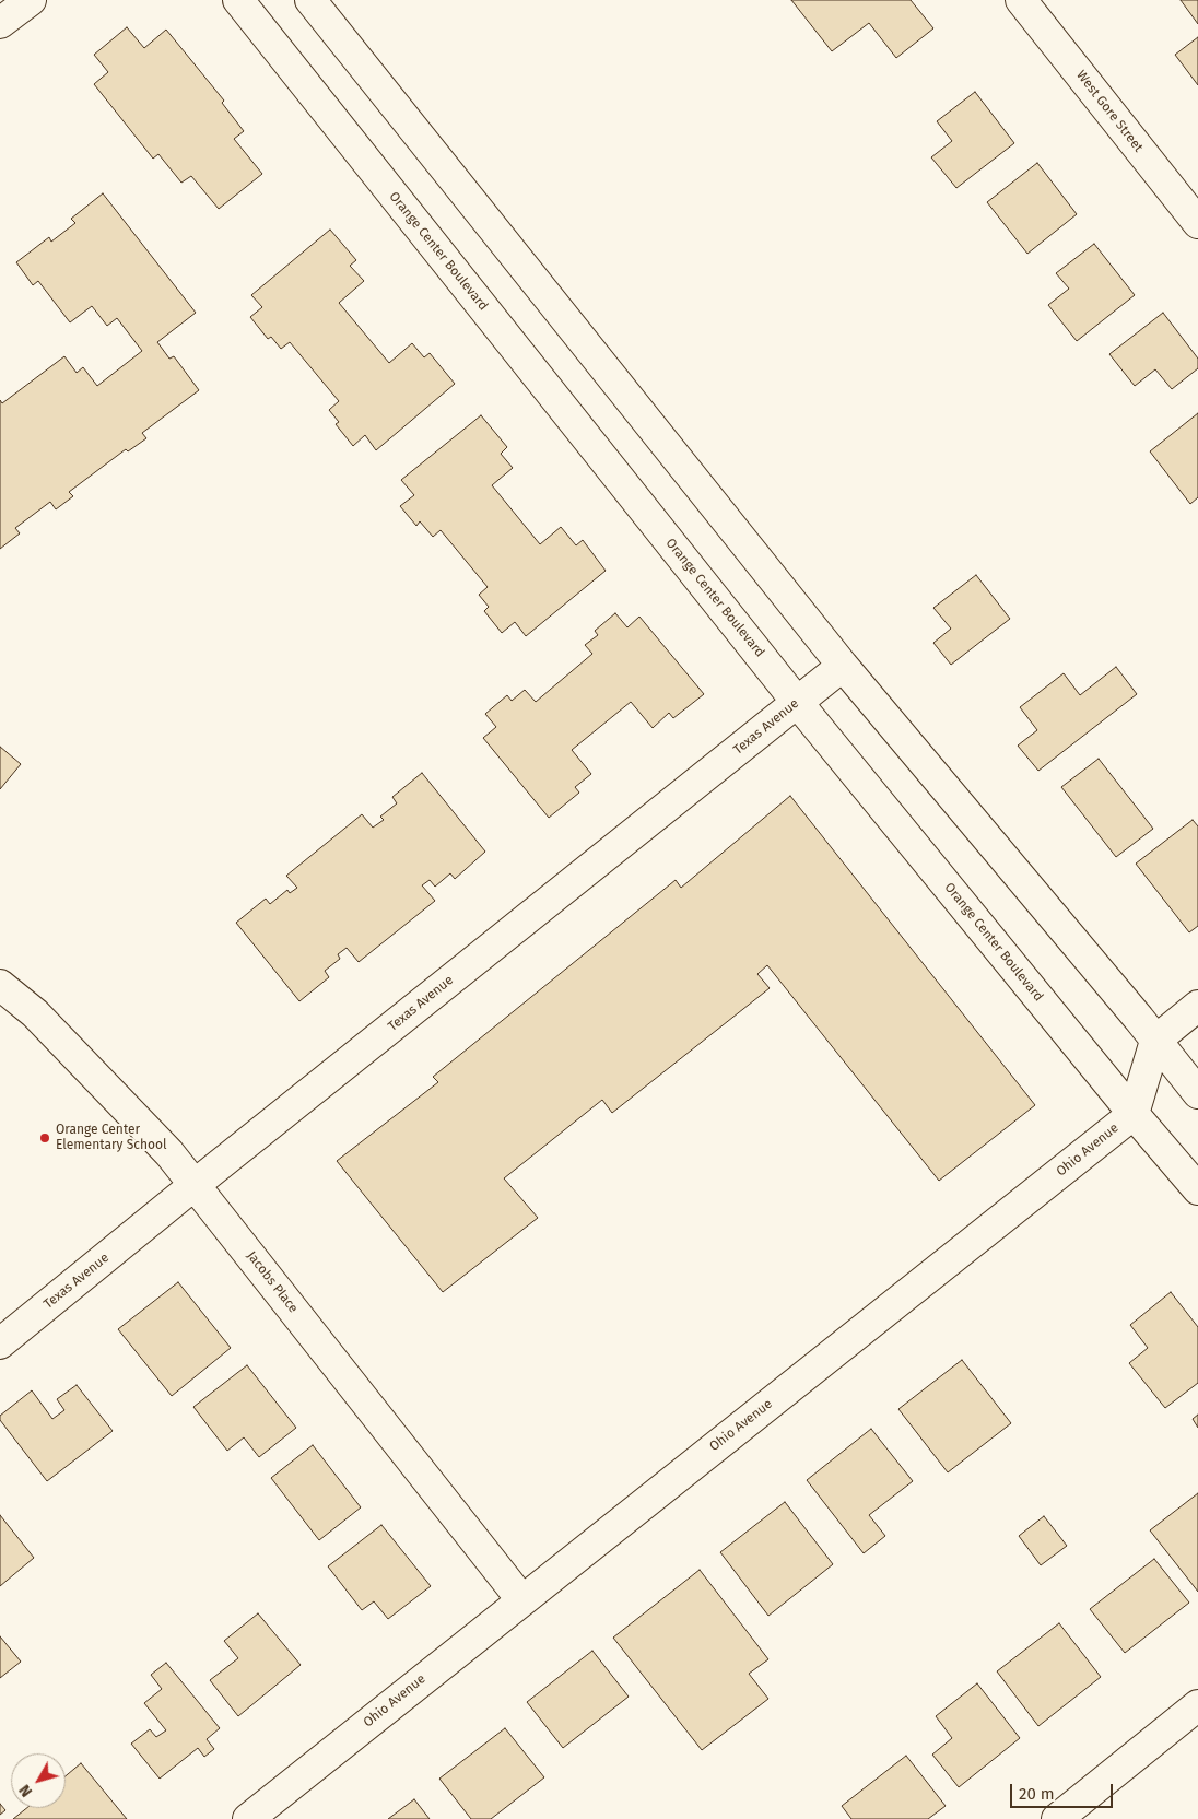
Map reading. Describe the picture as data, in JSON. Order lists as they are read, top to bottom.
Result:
{
  "streets": {
    "street": [
      "West Gore Street",
      "Orange Center Boulevard",
      "Texas Avenue",
      "Ohio Avenue",
      "Jacobs Place"
    ]
  },
  "crossings": [
    ["Orange Center Boulevard", "Texas Avenue"],
    ["Orange Center Boulevard", "Ohio Avenue"],
    ["Texas Avenue", "Jacobs Place"],
    ["Ohio Avenue", "Jacobs Place"]
  ],
  "places": ["Orange Center Elementary School"],
  "scale_bar": "20 m",
  "north": "bottom left"
}
